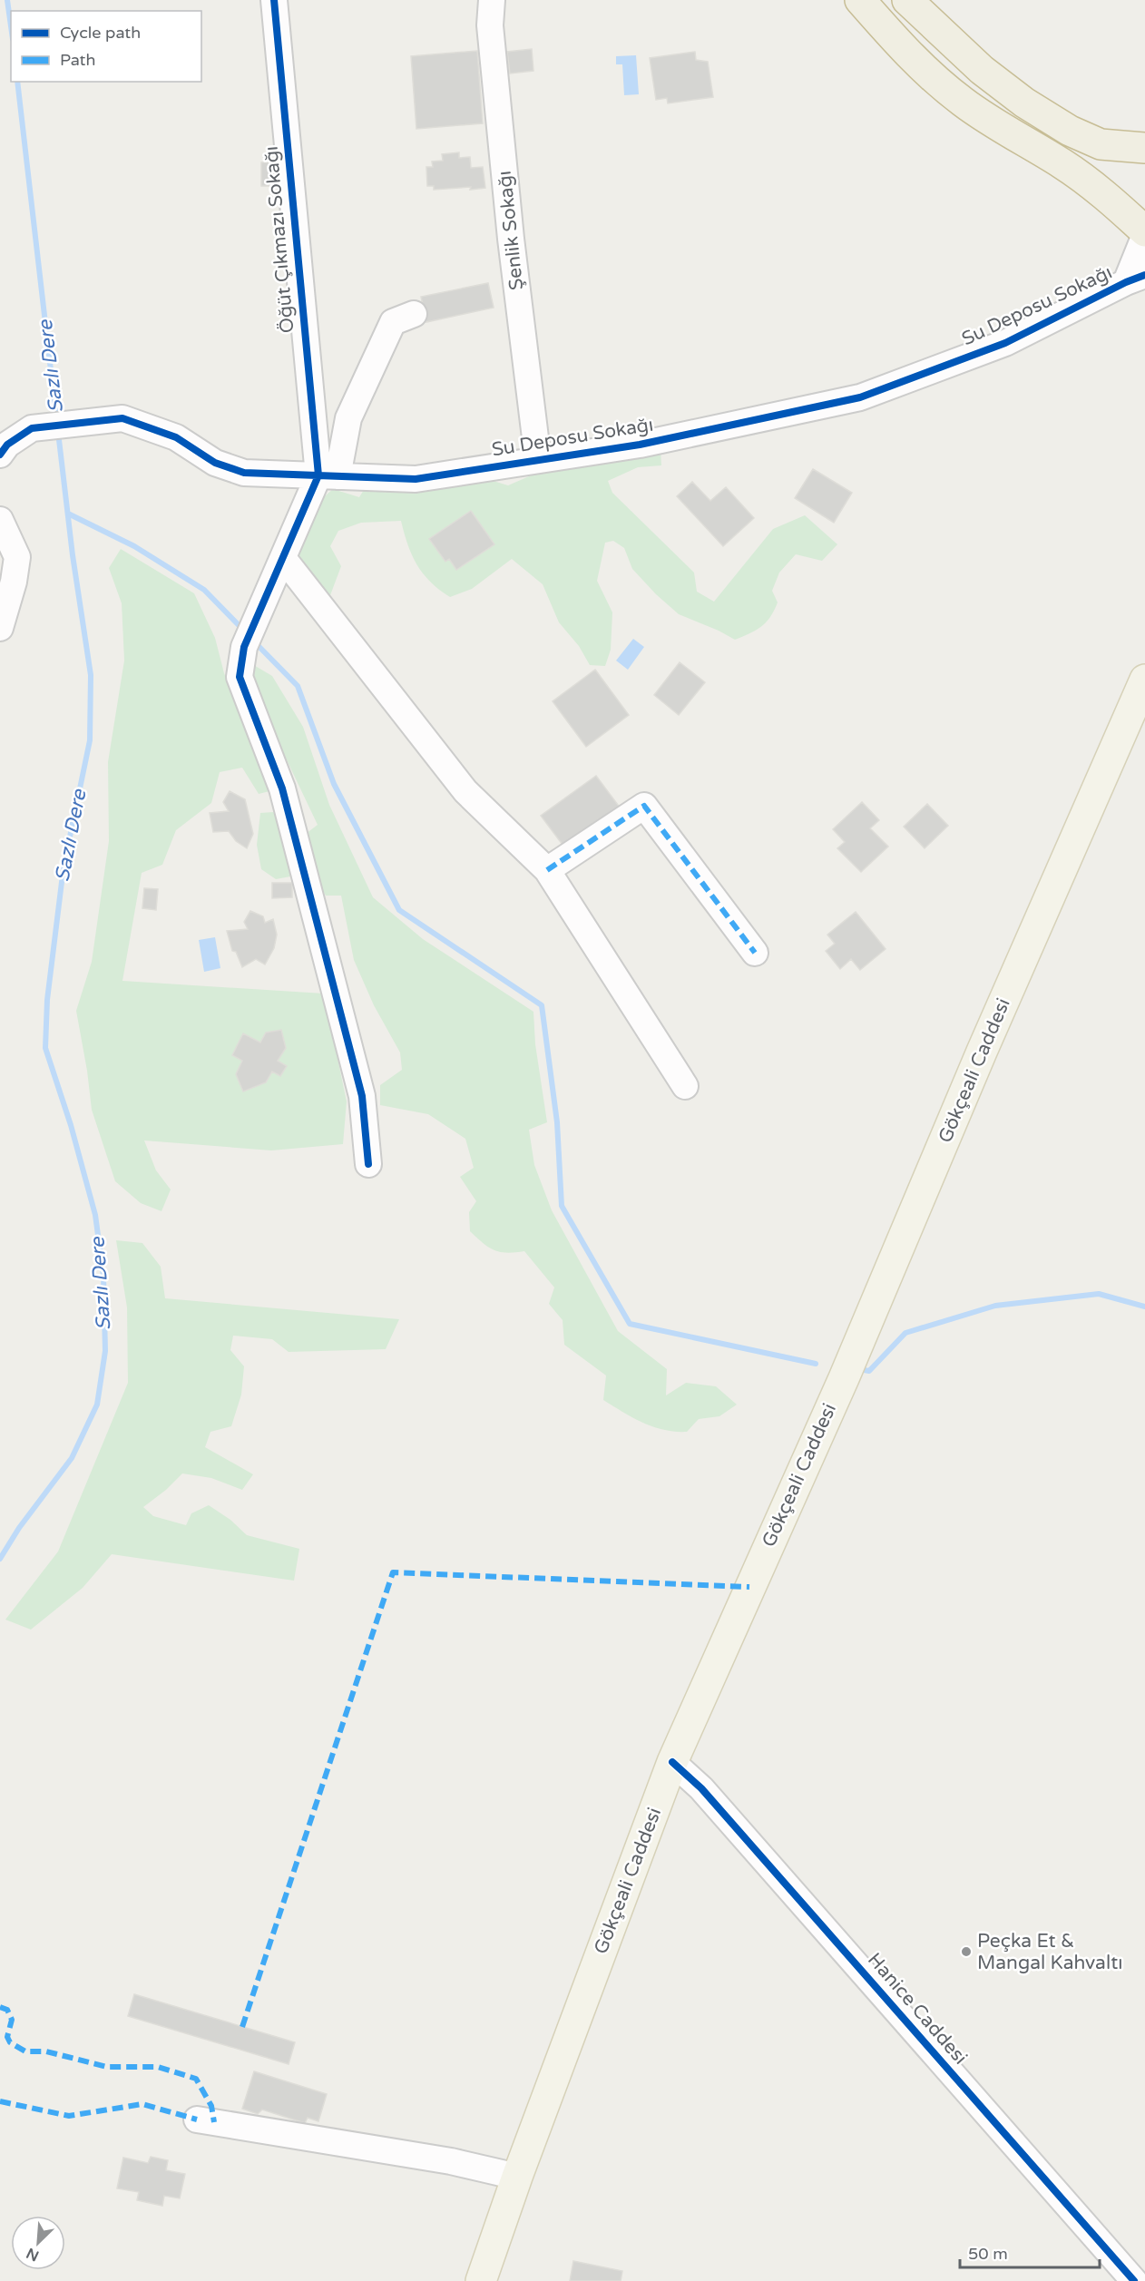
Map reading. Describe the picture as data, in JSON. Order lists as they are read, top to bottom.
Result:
{
  "streets": {
    "main road": ["Gökçeali Caddesi"],
    "street": [
      "Şenlik Sokağı",
      "Öğüt Çıkmazı Sokağı",
      "Su Deposu Sokağı",
      "Hanice Caddesi"
    ]
  },
  "crossings": [
    ["Şenlik Sokağı", "Su Deposu Sokağı"],
    ["Öğüt Çıkmazı Sokağı", "Su Deposu Sokağı"],
    ["Gökçeali Caddesi", "Hanice Caddesi"]
  ],
  "water": ["Sazlı Dere"],
  "places": ["Peçka Et & Mangal Kahvaltı"],
  "legend": ["Cycle path", "Path"],
  "scale_bar": "50 m",
  "north": "bottom left"
}
